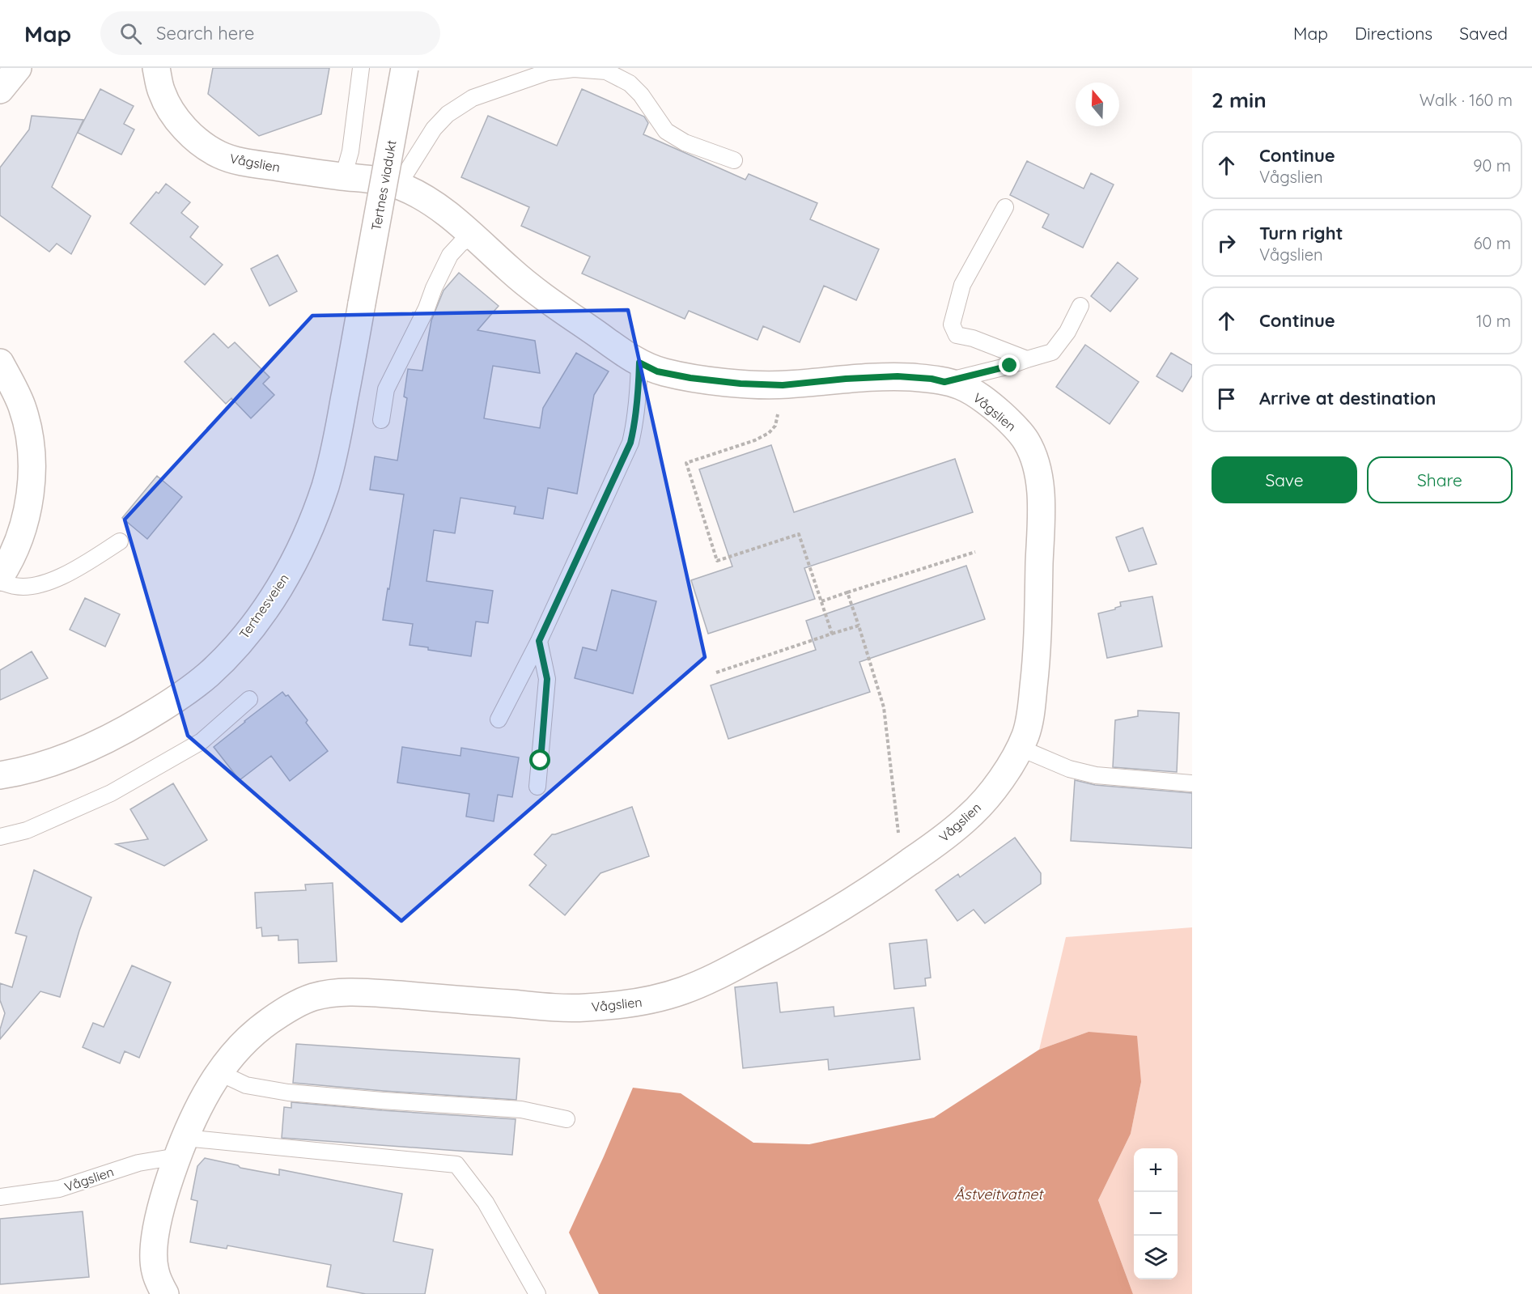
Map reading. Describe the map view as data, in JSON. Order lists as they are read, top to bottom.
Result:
{
  "streets": {
    "street": ["Vågslien", "Tertnes viadukt", "Tertnesveien"]
  },
  "crossings": [
    ["Tertnes viadukt", "Tertnesveien"]
  ],
  "water": ["Åstveitvatnet"],
  "north": "top",
  "page": {
    "header": "Map",
    "search": "Search here",
    "nav": ["Map", "Directions", "Saved"],
    "heading": ["2 min", "Walk · 160 m"],
    "list": [
      ["Continue", "Vågslien", "90 m"],
      ["Turn right", "Vågslien", "60 m"],
      ["Continue", "10 m"],
      "Arrive at destination"
    ],
    "buttons": ["Save", "Share"],
    "map_buttons": ["+", "−"]
  }
}
